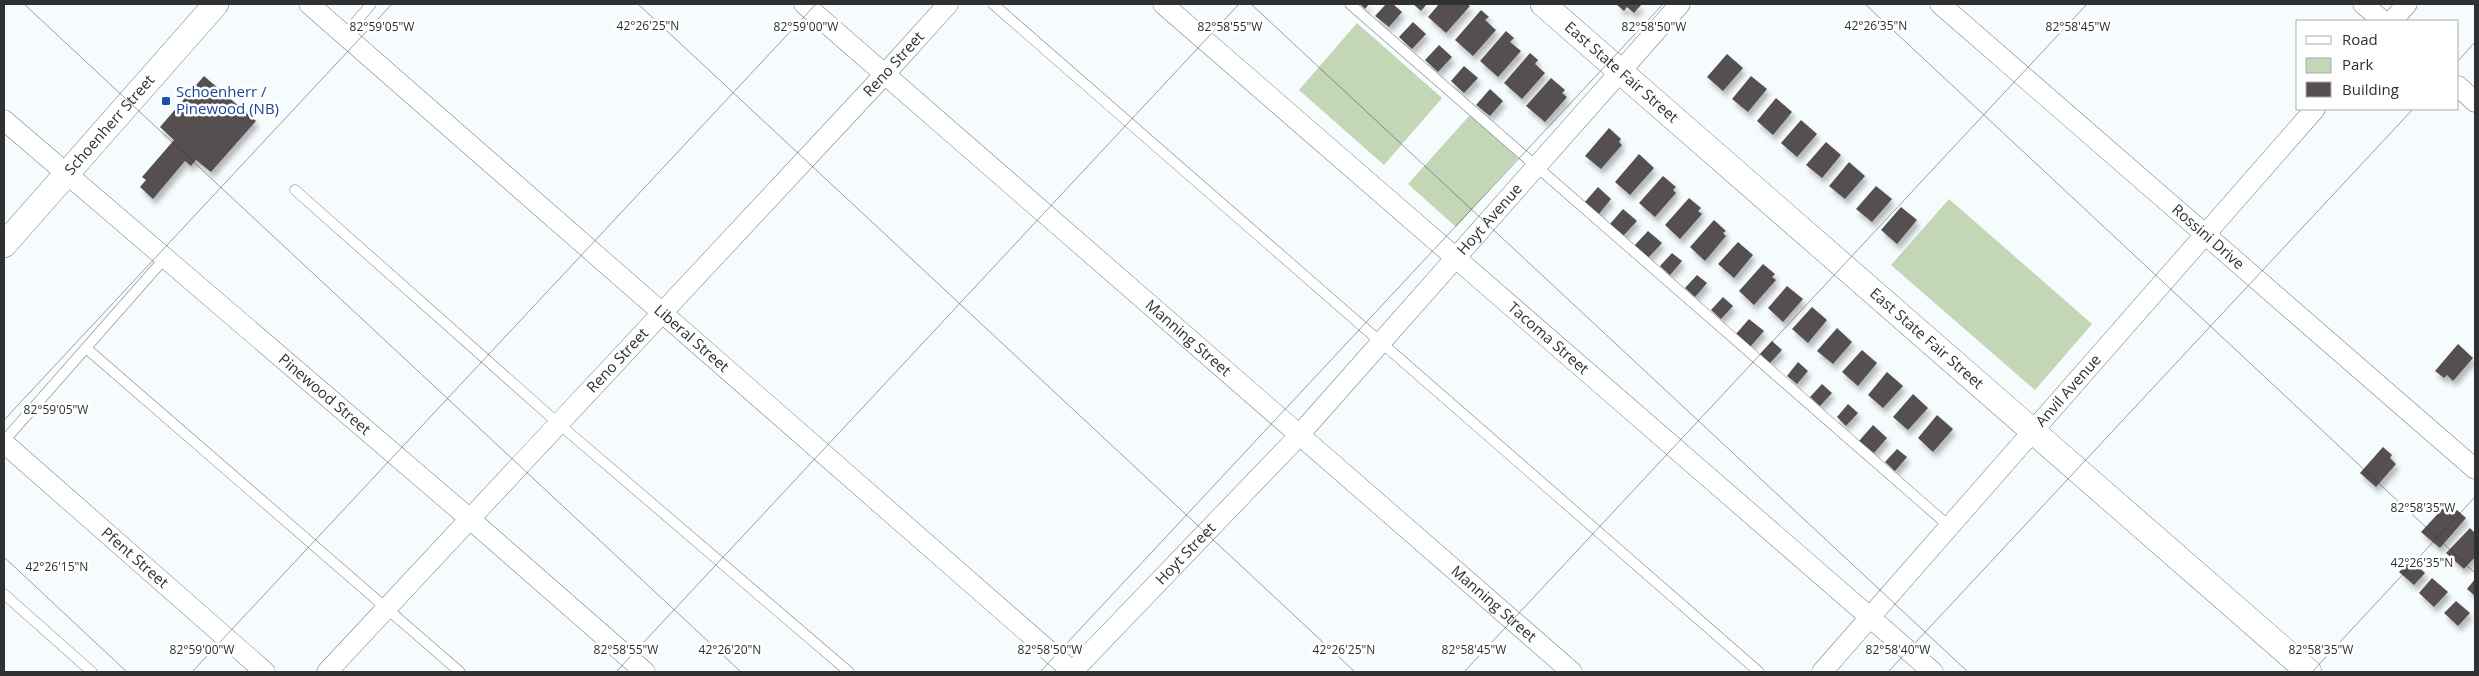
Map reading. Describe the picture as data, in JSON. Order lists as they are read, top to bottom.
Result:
{
  "streets": {
    "street": [
      "Reno Street",
      "East State Fair Street",
      "Schoenherr Street",
      "Hoyt Avenue",
      "Rossini Drive",
      "Liberal Street",
      "Manning Street",
      "Tacoma Street",
      "Anvil Avenue",
      "Pinewood Street",
      "Hoyt Street",
      "Pfent Street"
    ]
  },
  "crossings": [
    ["Reno Street", "Liberal Street"],
    ["Reno Street", "Manning Street"],
    ["Reno Street", "Pinewood Street"],
    ["East State Fair Street", "Hoyt Avenue"],
    ["East State Fair Street", "Anvil Avenue"],
    ["Schoenherr Street", "Pinewood Street"],
    ["Hoyt Avenue", "Manning Street"],
    ["Hoyt Avenue", "Tacoma Street"],
    ["Hoyt Avenue", "Hoyt Street"],
    ["Rossini Drive", "Anvil Avenue"],
    ["Liberal Street", "Hoyt Street"],
    ["Manning Street", "Hoyt Street"],
    ["Tacoma Street", "Anvil Avenue"]
  ],
  "places": {
    "transit": ["Schoenherr / Pinewood (NB)"]
  },
  "legend": ["Road", "Park", "Building"],
  "coordinates": [
    "42°26'25\"N",
    "42°26'35\"N",
    "82°59'05\"W",
    "82°59'00\"W",
    "82°58'55\"W",
    "82°58'50\"W",
    "82°58'45\"W",
    "82°58'35\"W",
    "42°26'15\"N",
    "82°58'40\"W",
    "42°26'20\"N"
  ]
}
